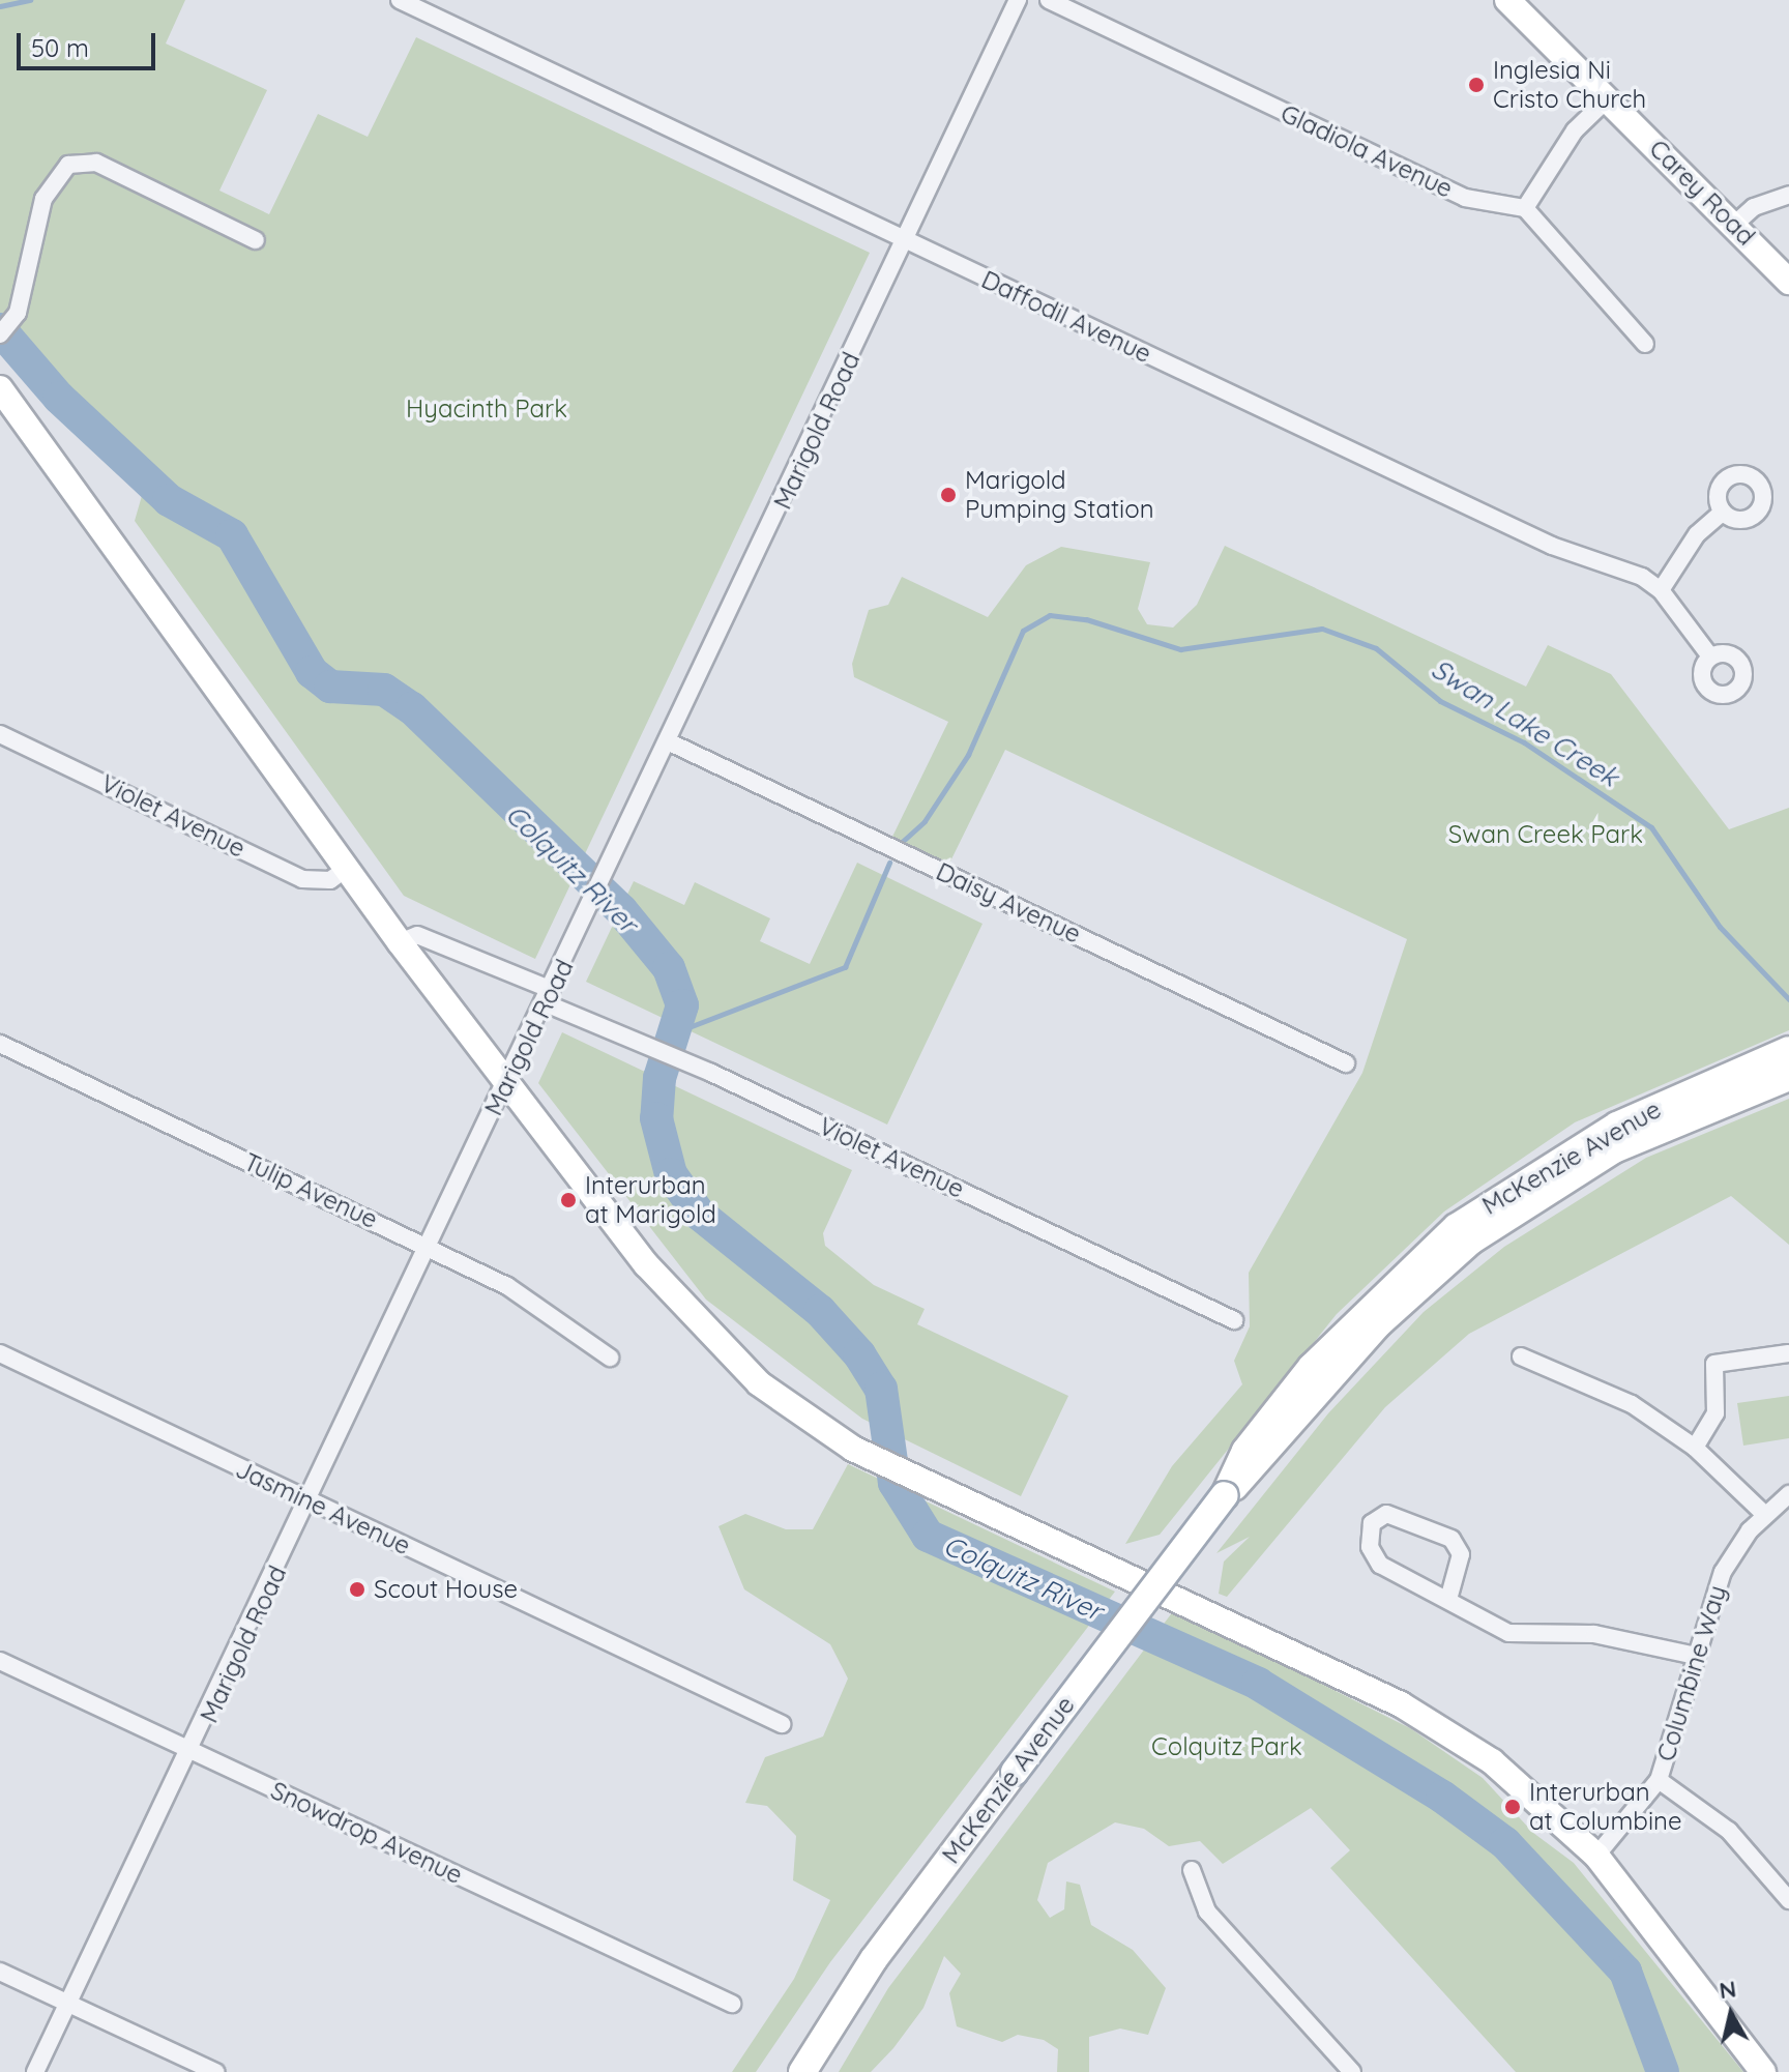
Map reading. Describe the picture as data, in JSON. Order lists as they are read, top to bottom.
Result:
{
  "streets": {
    "main road": ["Carey Road", "McKenzie Avenue"],
    "street": [
      "Gladiola Avenue",
      "Daffodil Avenue",
      "Marigold Road",
      "Violet Avenue",
      "Daisy Avenue",
      "Tulip Avenue",
      "Jasmine Avenue",
      "Columbine Way",
      "Snowdrop Avenue"
    ]
  },
  "crossings": [
    ["Daffodil Avenue", "Marigold Road"],
    ["Marigold Road", "Violet Avenue"],
    ["Marigold Road", "Daisy Avenue"],
    ["Marigold Road", "Tulip Avenue"],
    ["Marigold Road", "Jasmine Avenue"],
    ["Marigold Road", "Snowdrop Avenue"]
  ],
  "water": ["Swan Lake Creek", "Colquitz River"],
  "parks": ["Hyacinth Park", "Swan Creek Park", "Colquitz Park"],
  "places": [
    "Inglesia Ni Cristo Church",
    "Marigold Pumping Station",
    "Interurban at Marigold",
    "Scout House",
    "Interurban at Columbine"
  ],
  "scale_bar": "50 m",
  "north": "top"
}
